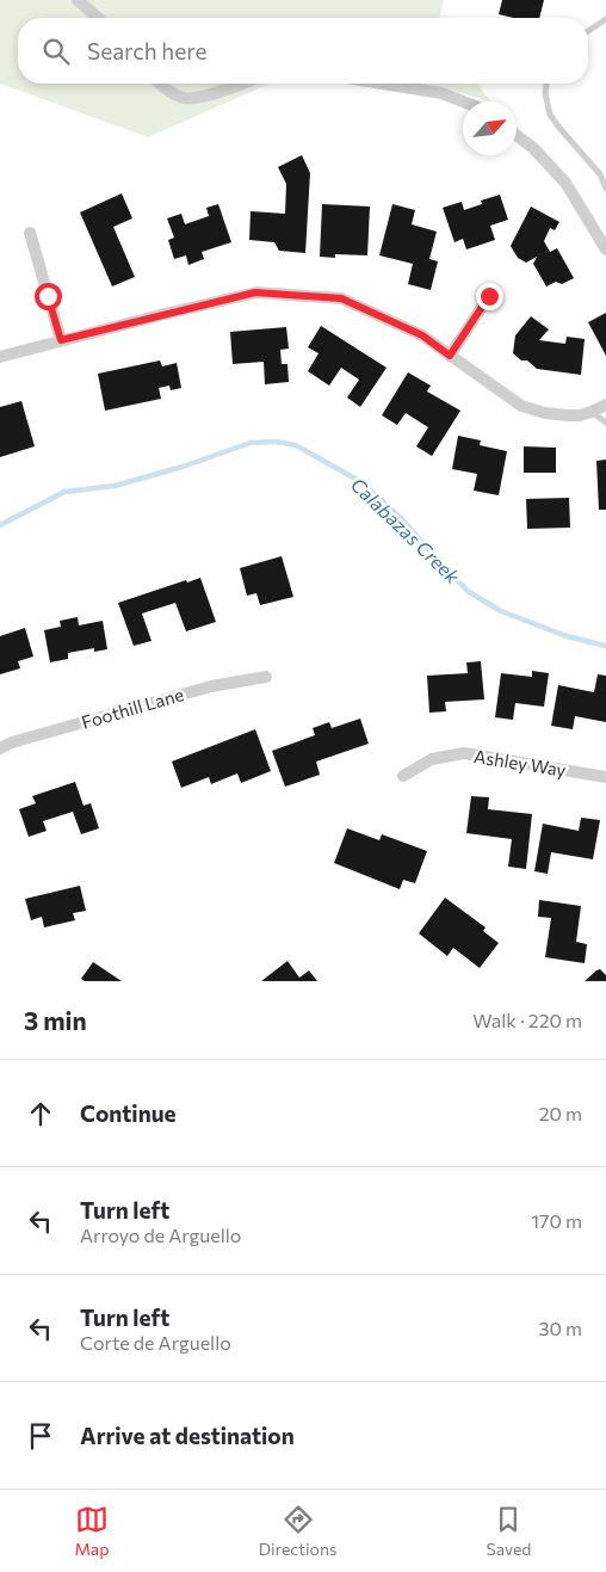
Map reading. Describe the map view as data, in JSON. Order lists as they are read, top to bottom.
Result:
{
  "streets": {
    "street": ["Foothill Lane", "Ashley Way"]
  },
  "water": ["Calabazas Creek"],
  "north": "top right",
  "page": {
    "search": "Search here",
    "heading": ["3 min", "Walk · 220 m"],
    "list": [
      ["Continue", "20 m"],
      ["Turn left", "Arroyo de Arguello", "170 m"],
      ["Turn left", "Corte de Arguello", "30 m"],
      "Arrive at destination"
    ],
    "nav": ["Map", "Directions", "Saved"]
  }
}
